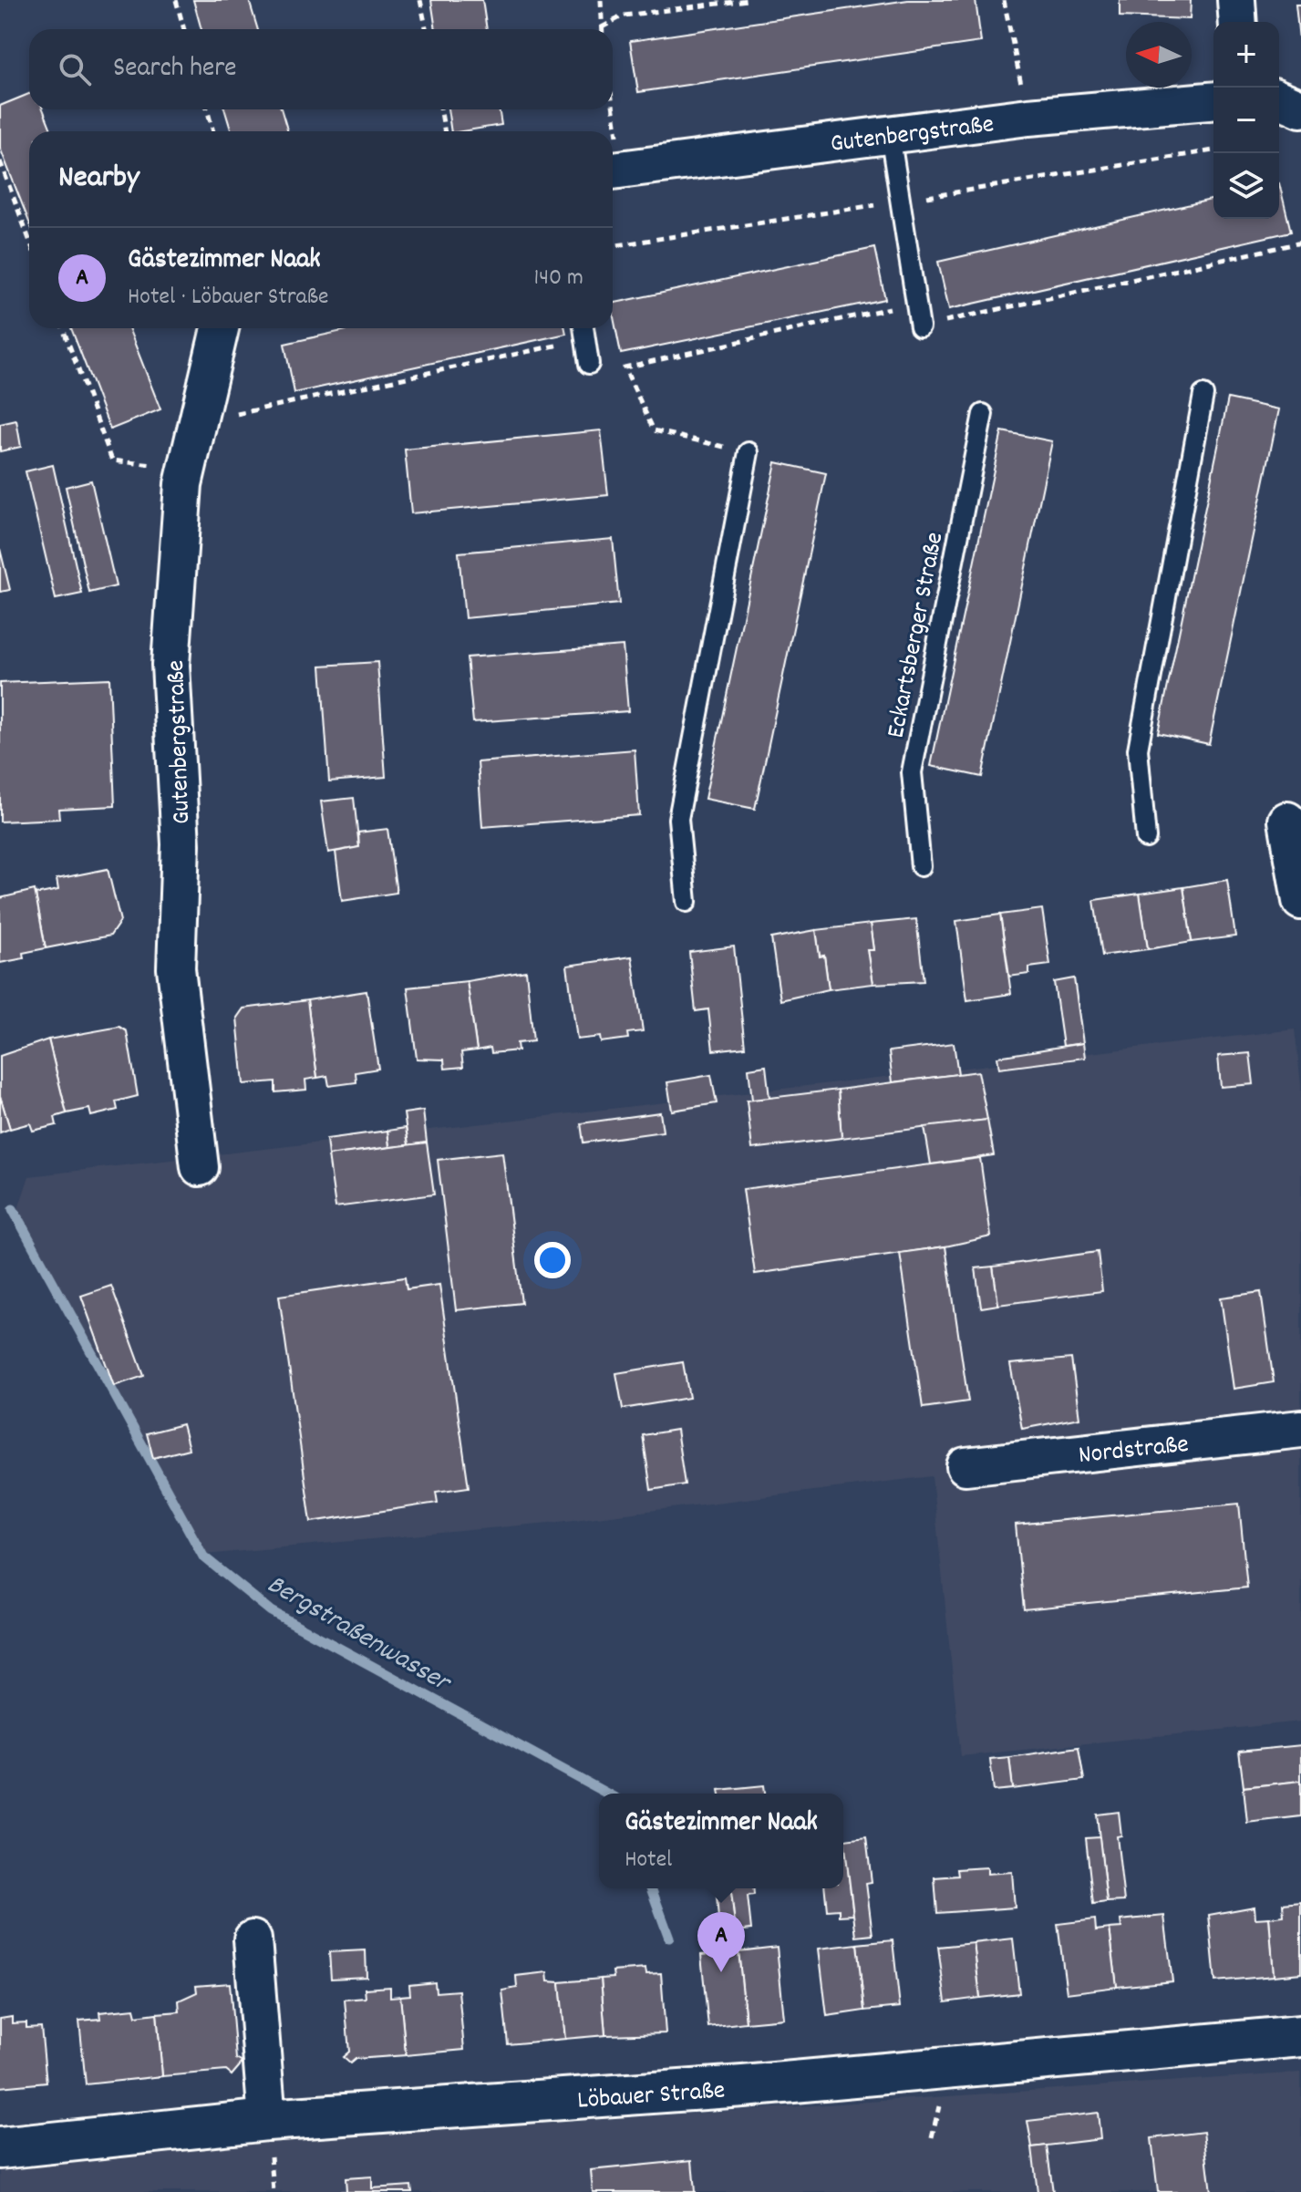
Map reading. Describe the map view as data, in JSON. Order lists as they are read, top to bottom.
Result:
{
  "streets": {
    "main road": ["Löbauer Straße"],
    "street": ["Gutenbergstraße", "Nordstraße"],
    "lane": ["Eckartsberger Straße"]
  },
  "water": ["Bergstraßenwasser"],
  "north": "left",
  "page": {
    "map_buttons": ["+", "−"],
    "search": "Search here",
    "heading": "Nearby",
    "list": [
      {
        "mark": "A",
        "name": "Gästezimmer Naak",
        "note": "Hotel · Löbauer Straße",
        "value": "140 m"
      }
    ],
    "popup": ["Gästezimmer Naak", "Hotel"],
    "pins": "A"
  }
}
